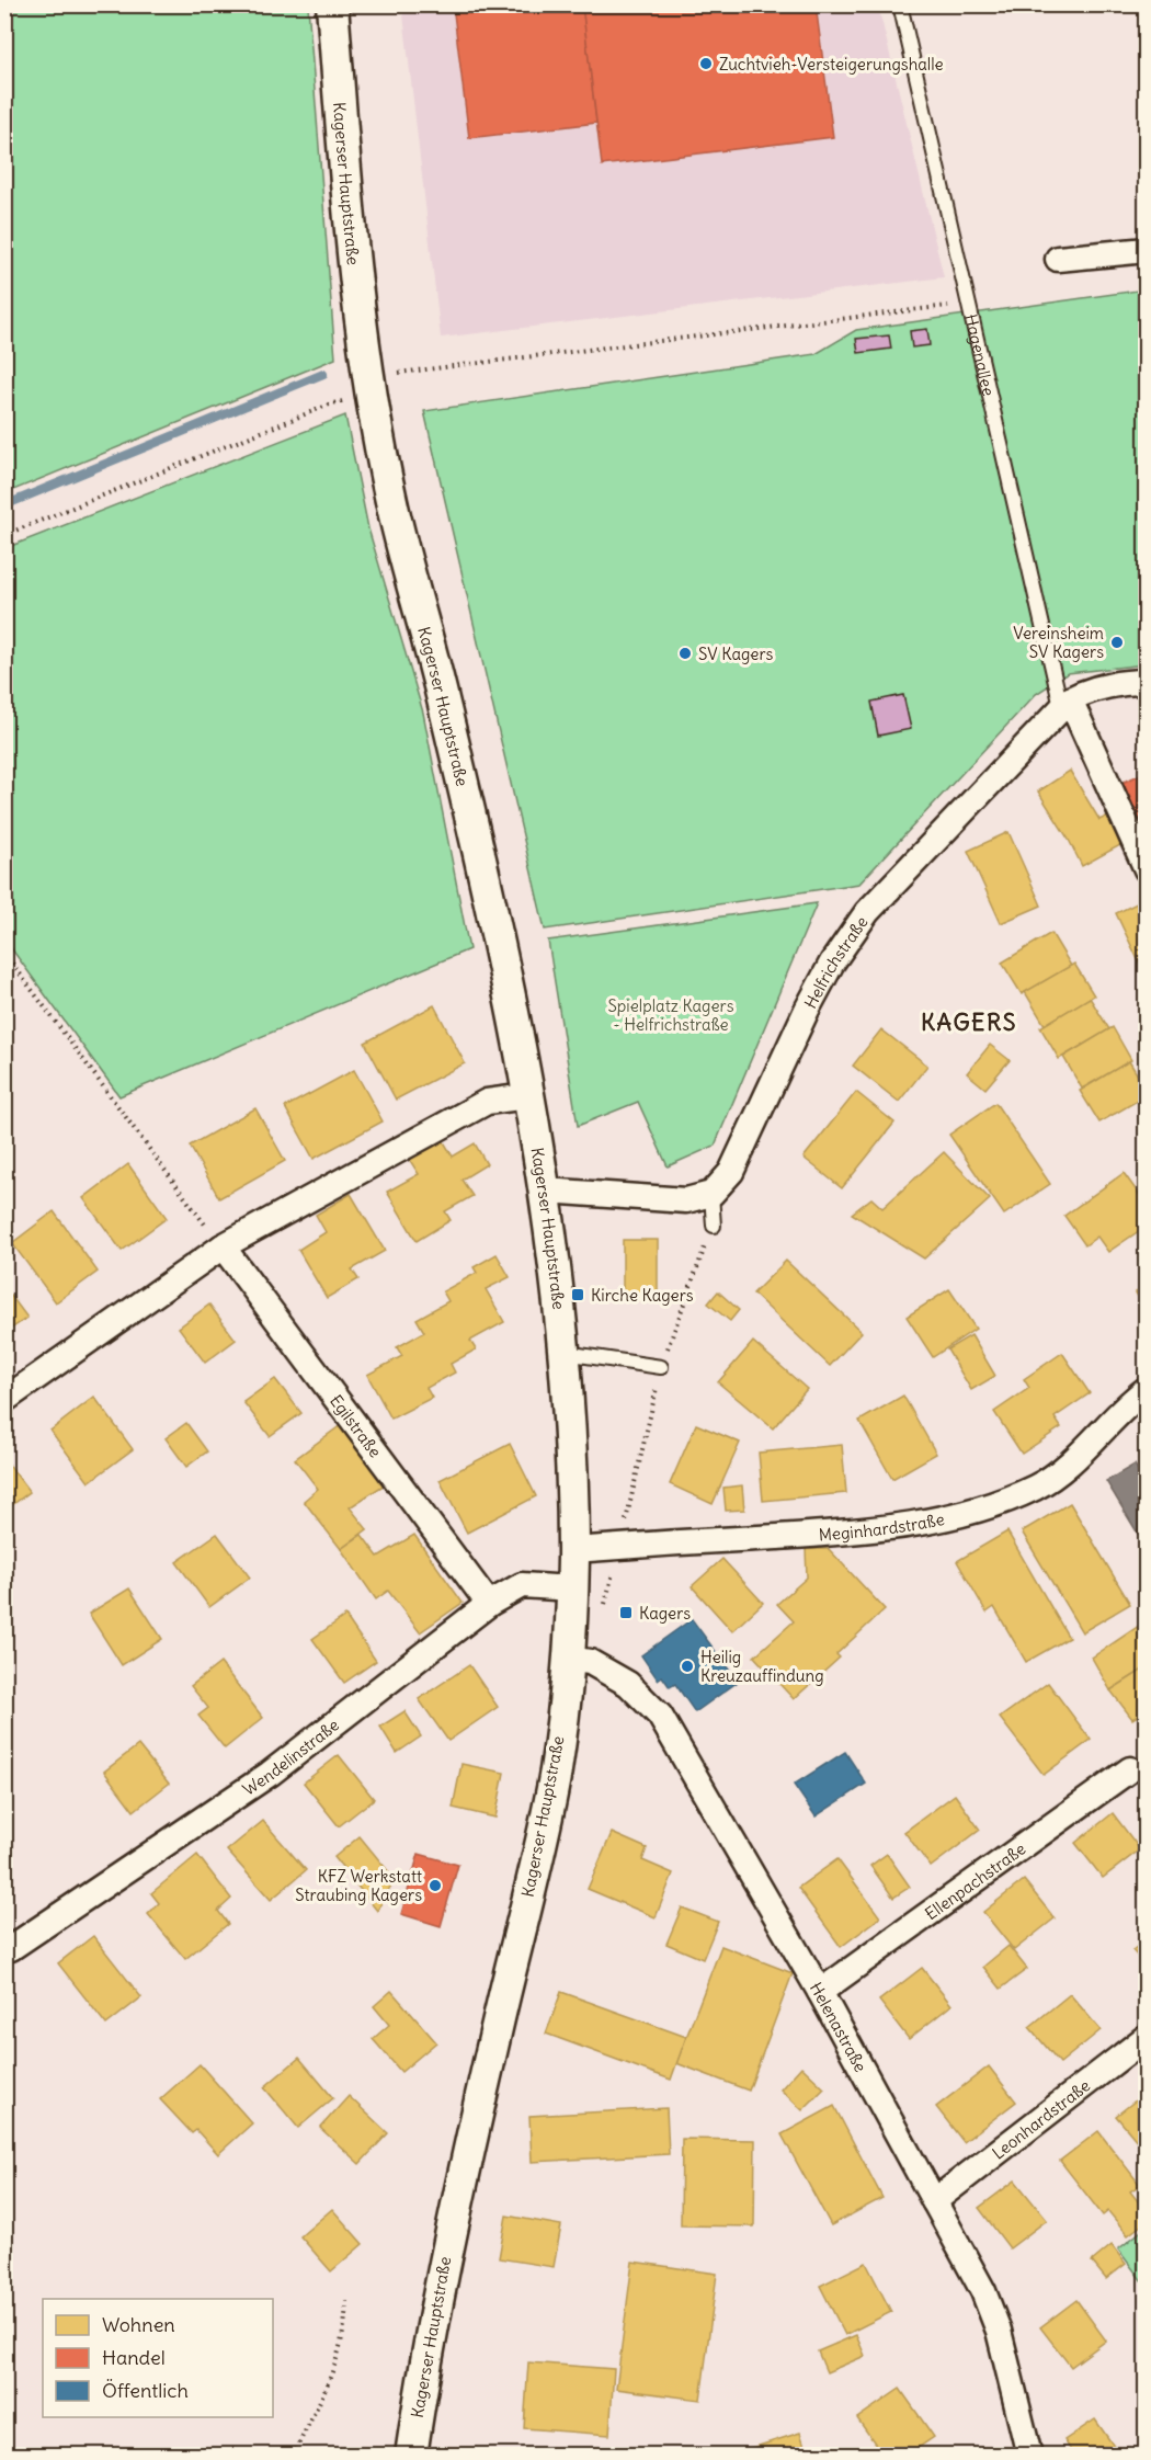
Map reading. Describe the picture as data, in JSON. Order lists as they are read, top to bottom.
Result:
{
  "streets": {
    "street": [
      "Kagerser Hauptstraße",
      "Hagenallee",
      "Helfrichstraße",
      "Egilstraße",
      "Meginhardstraße",
      "Wendelinstraße",
      "Ellenpachstraße",
      "Helenastraße",
      "Leonhardstraße"
    ]
  },
  "crossings": [
    ["Kagerser Hauptstraße", "Meginhardstraße"],
    ["Kagerser Hauptstraße", "Wendelinstraße"],
    ["Kagerser Hauptstraße", "Helenastraße"],
    ["Hagenallee", "Helfrichstraße"],
    ["Egilstraße", "Wendelinstraße"],
    ["Ellenpachstraße", "Helenastraße"],
    ["Helenastraße", "Leonhardstraße"]
  ],
  "districts": ["KAGERS"],
  "parks": ["Spielplatz Kagers - Helfrichstraße"],
  "places": {
    "other": [
      "Zuchtvieh-Versteigerungshalle",
      "Vereinsheim SV Kagers",
      "SV Kagers",
      "Heilig Kreuzauffindung",
      "KFZ Werkstatt Straubing Kagers"
    ],
    "transit": ["Kirche Kagers", "Kagers"]
  },
  "legend": ["Wohnen", "Handel", "Öffentlich"]
}
